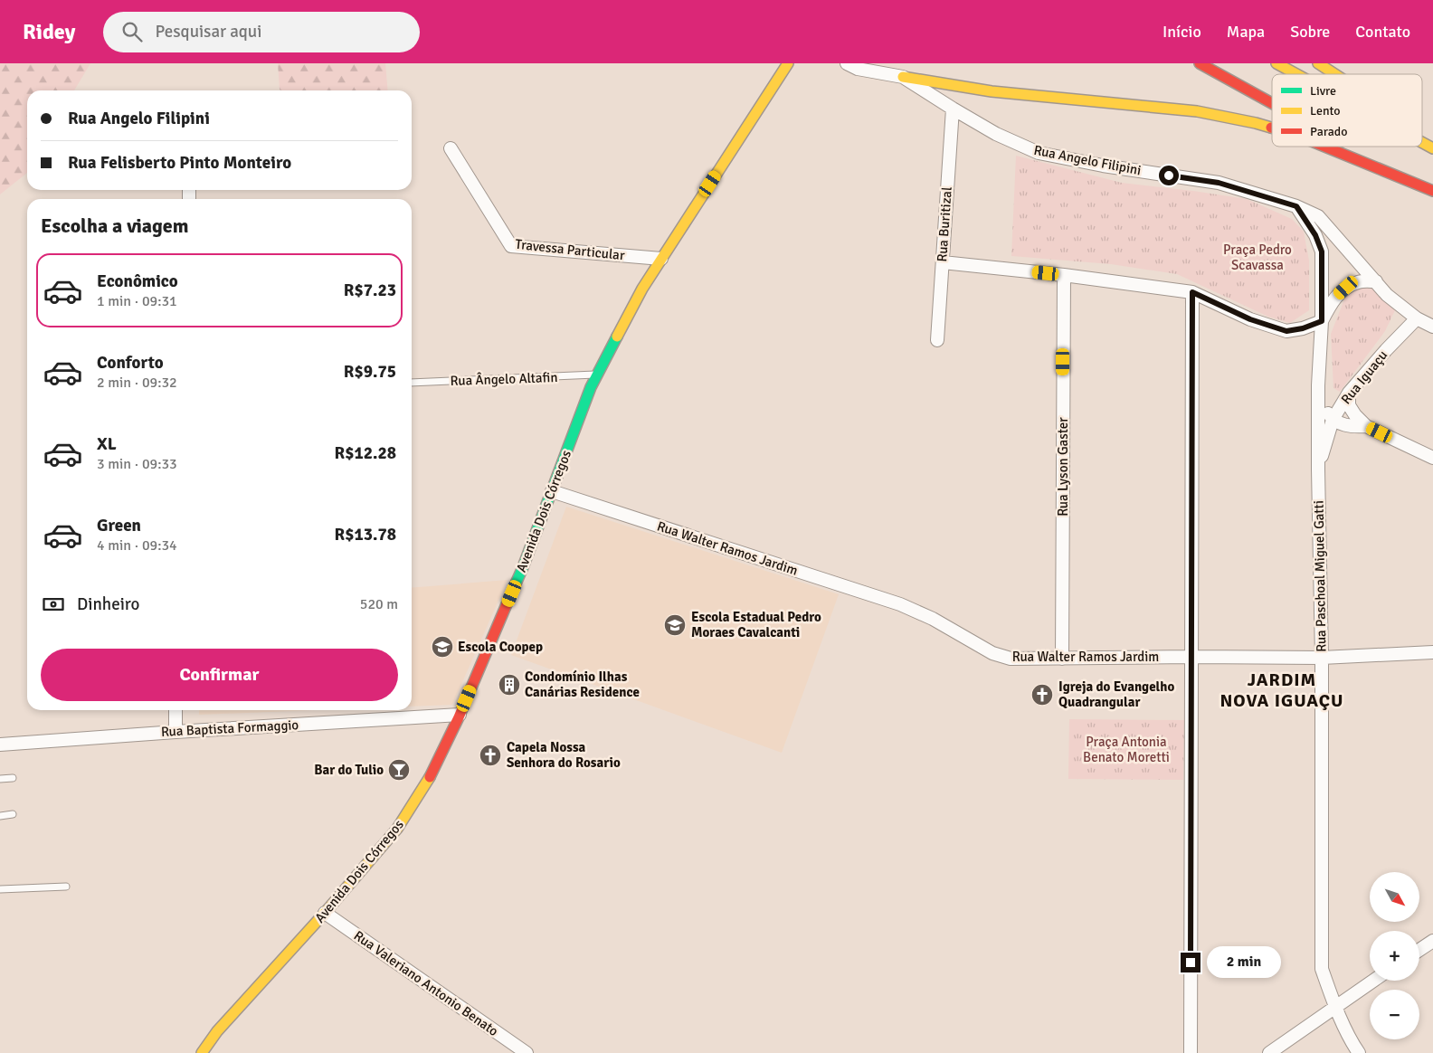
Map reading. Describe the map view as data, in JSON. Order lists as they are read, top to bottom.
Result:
{
  "streets": {
    "main road": ["Avenida Dois Córregos"],
    "street": [
      "Rua Angelo Filipini",
      "Rua Buritizal",
      "Travessa Particular",
      "Rua Iguaçu",
      "Rua Lyson Gaster",
      "Rua Walter Ramos Jardim",
      "Rua Paschoal Miguel Gatti",
      "Rua Baptista Formaggio",
      "Rua Valeriano Antonio Benato"
    ],
    "lane": ["Rua Ângelo Altafin"]
  },
  "crossings": [
    ["Rua Angelo Filipini", "Rua Buritizal"],
    ["Rua Angelo Filipini", "Rua Iguaçu"],
    ["Rua Angelo Filipini", "Rua Paschoal Miguel Gatti"],
    ["Travessa Particular", "Avenida Dois Córregos"],
    ["Rua Iguaçu", "Rua Paschoal Miguel Gatti"],
    ["Rua Ângelo Altafin", "Avenida Dois Córregos"],
    ["Rua Lyson Gaster", "Rua Walter Ramos Jardim"],
    ["Avenida Dois Córregos", "Rua Walter Ramos Jardim"],
    ["Avenida Dois Córregos", "Rua Baptista Formaggio"],
    ["Avenida Dois Córregos", "Rua Valeriano Antonio Benato"],
    ["Rua Walter Ramos Jardim", "Rua Paschoal Miguel Gatti"]
  ],
  "districts": ["JARDIM NOVA IGUAÇU"],
  "parks": ["Praça Pedro Scavassa", "Praça Antonia Benato Moretti"],
  "places": {
    "school or university": ["Escola Estadual Pedro Moraes Cavalcanti", "Escola Coopep"],
    "building": ["Condomínio Ilhas Canárias Residence"],
    "church": ["Igreja do Evangelho Quadrangular", "Capela Nossa Senhora do Rosario"],
    "bar": ["Bar do Tulio"]
  },
  "legend": ["Livre", "Lento", "Parado"],
  "north": "bottom right",
  "page": {
    "header": "Ridey",
    "search": "Pesquisar aqui",
    "nav": [
      "Início",
      "Mapa",
      "Sobre",
      "Contato"
    ],
    "banner": ["Rua Angelo Filipini", "Rua Felisberto Pinto Monteiro"],
    "heading": "Escolha a viagem",
    "list": [
      {
        "name": "Econômico",
        "note": "1 min · 09:31",
        "value": "R$7.23"
      },
      {
        "name": "Conforto",
        "note": "2 min · 09:32",
        "value": "R$9.75"
      },
      {
        "name": "XL",
        "note": "3 min · 09:33",
        "value": "R$12.28"
      },
      {
        "name": "Green",
        "note": "4 min · 09:34",
        "value": "R$13.78"
      }
    ],
    "pay": ["Dinheiro", "520 m"],
    "buttons": "Confirmar",
    "map_buttons": ["+", "−"],
    "bubble": "2 min"
  }
}
